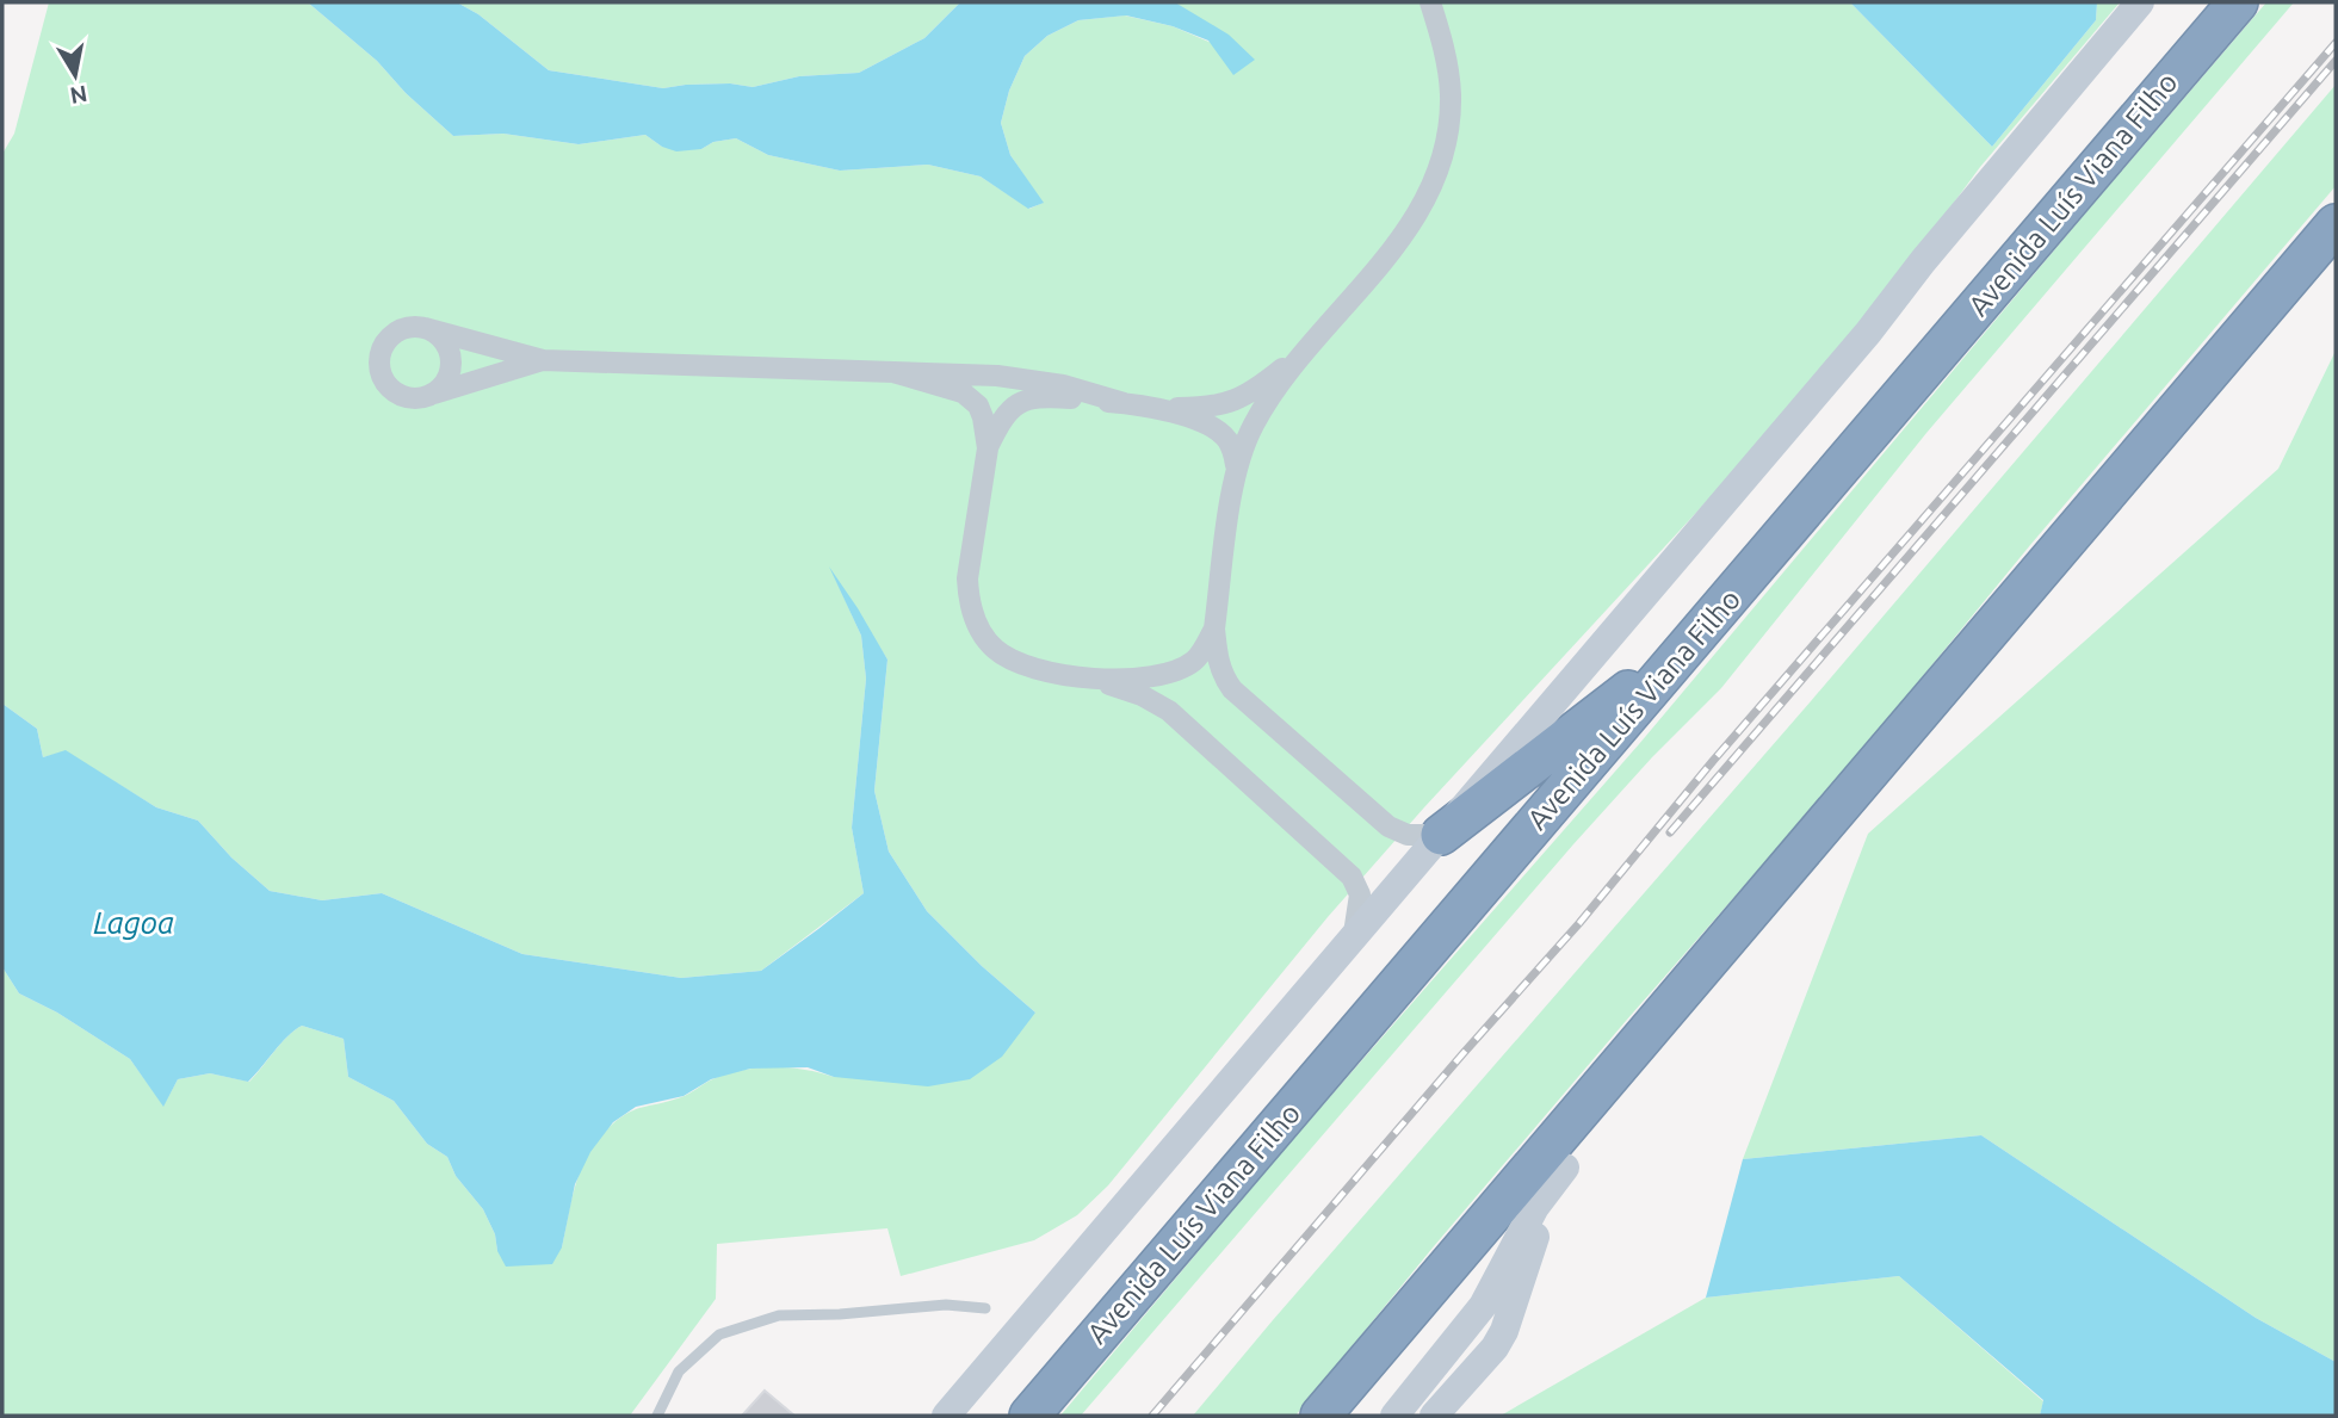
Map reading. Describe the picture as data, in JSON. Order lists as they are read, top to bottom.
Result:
{
  "streets": {
    "highway": ["Avenida Luís Viana Filho"]
  },
  "water": ["Lagoa"],
  "north": "bottom"
}
